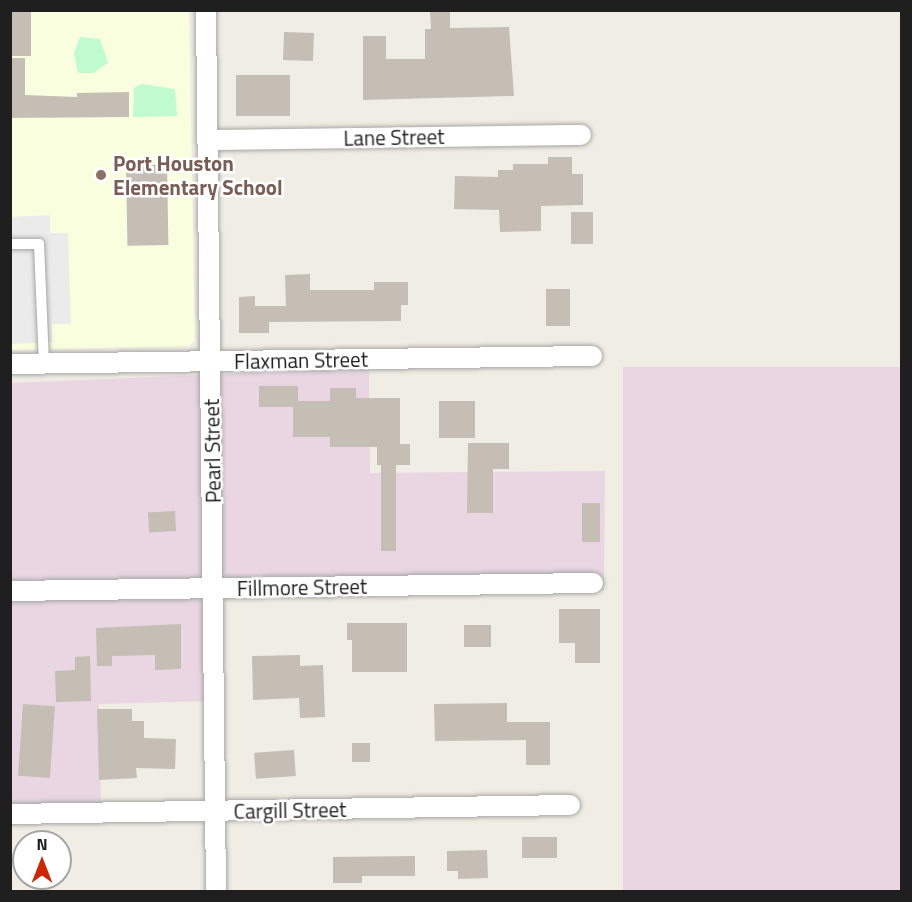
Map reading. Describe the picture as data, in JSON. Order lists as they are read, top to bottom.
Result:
{
  "streets": {
    "street": [
      "Lane Street",
      "Flaxman Street",
      "Pearl Street",
      "Fillmore Street",
      "Cargill Street"
    ]
  },
  "crossings": [
    ["Lane Street", "Pearl Street"],
    ["Flaxman Street", "Pearl Street"],
    ["Pearl Street", "Fillmore Street"],
    ["Pearl Street", "Cargill Street"]
  ],
  "places": ["Port Houston Elementary School"],
  "north": "top"
}
